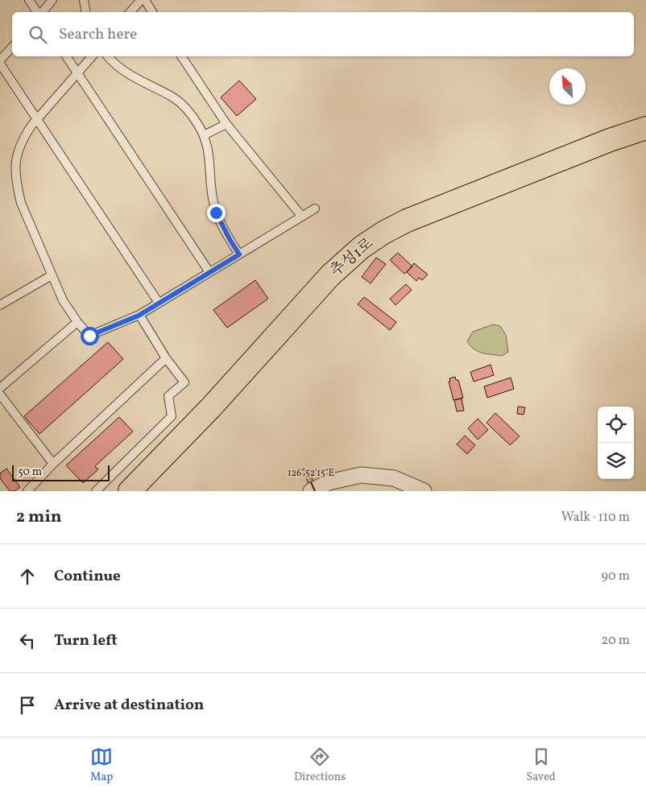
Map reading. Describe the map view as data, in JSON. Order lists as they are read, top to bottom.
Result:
{
  "streets": {
    "main road": ["추성1로"]
  },
  "scale_bar": "50 m",
  "north": "top left",
  "page": {
    "search": "Search here",
    "scale": "50 m",
    "heading": ["2 min", "Walk · 110 m"],
    "list": [
      ["Continue", "90 m"],
      ["Turn left", "20 m"],
      "Arrive at destination"
    ],
    "nav": ["Map", "Directions", "Saved"]
  },
  "coordinates": ["126°52'15\"E"]
}
